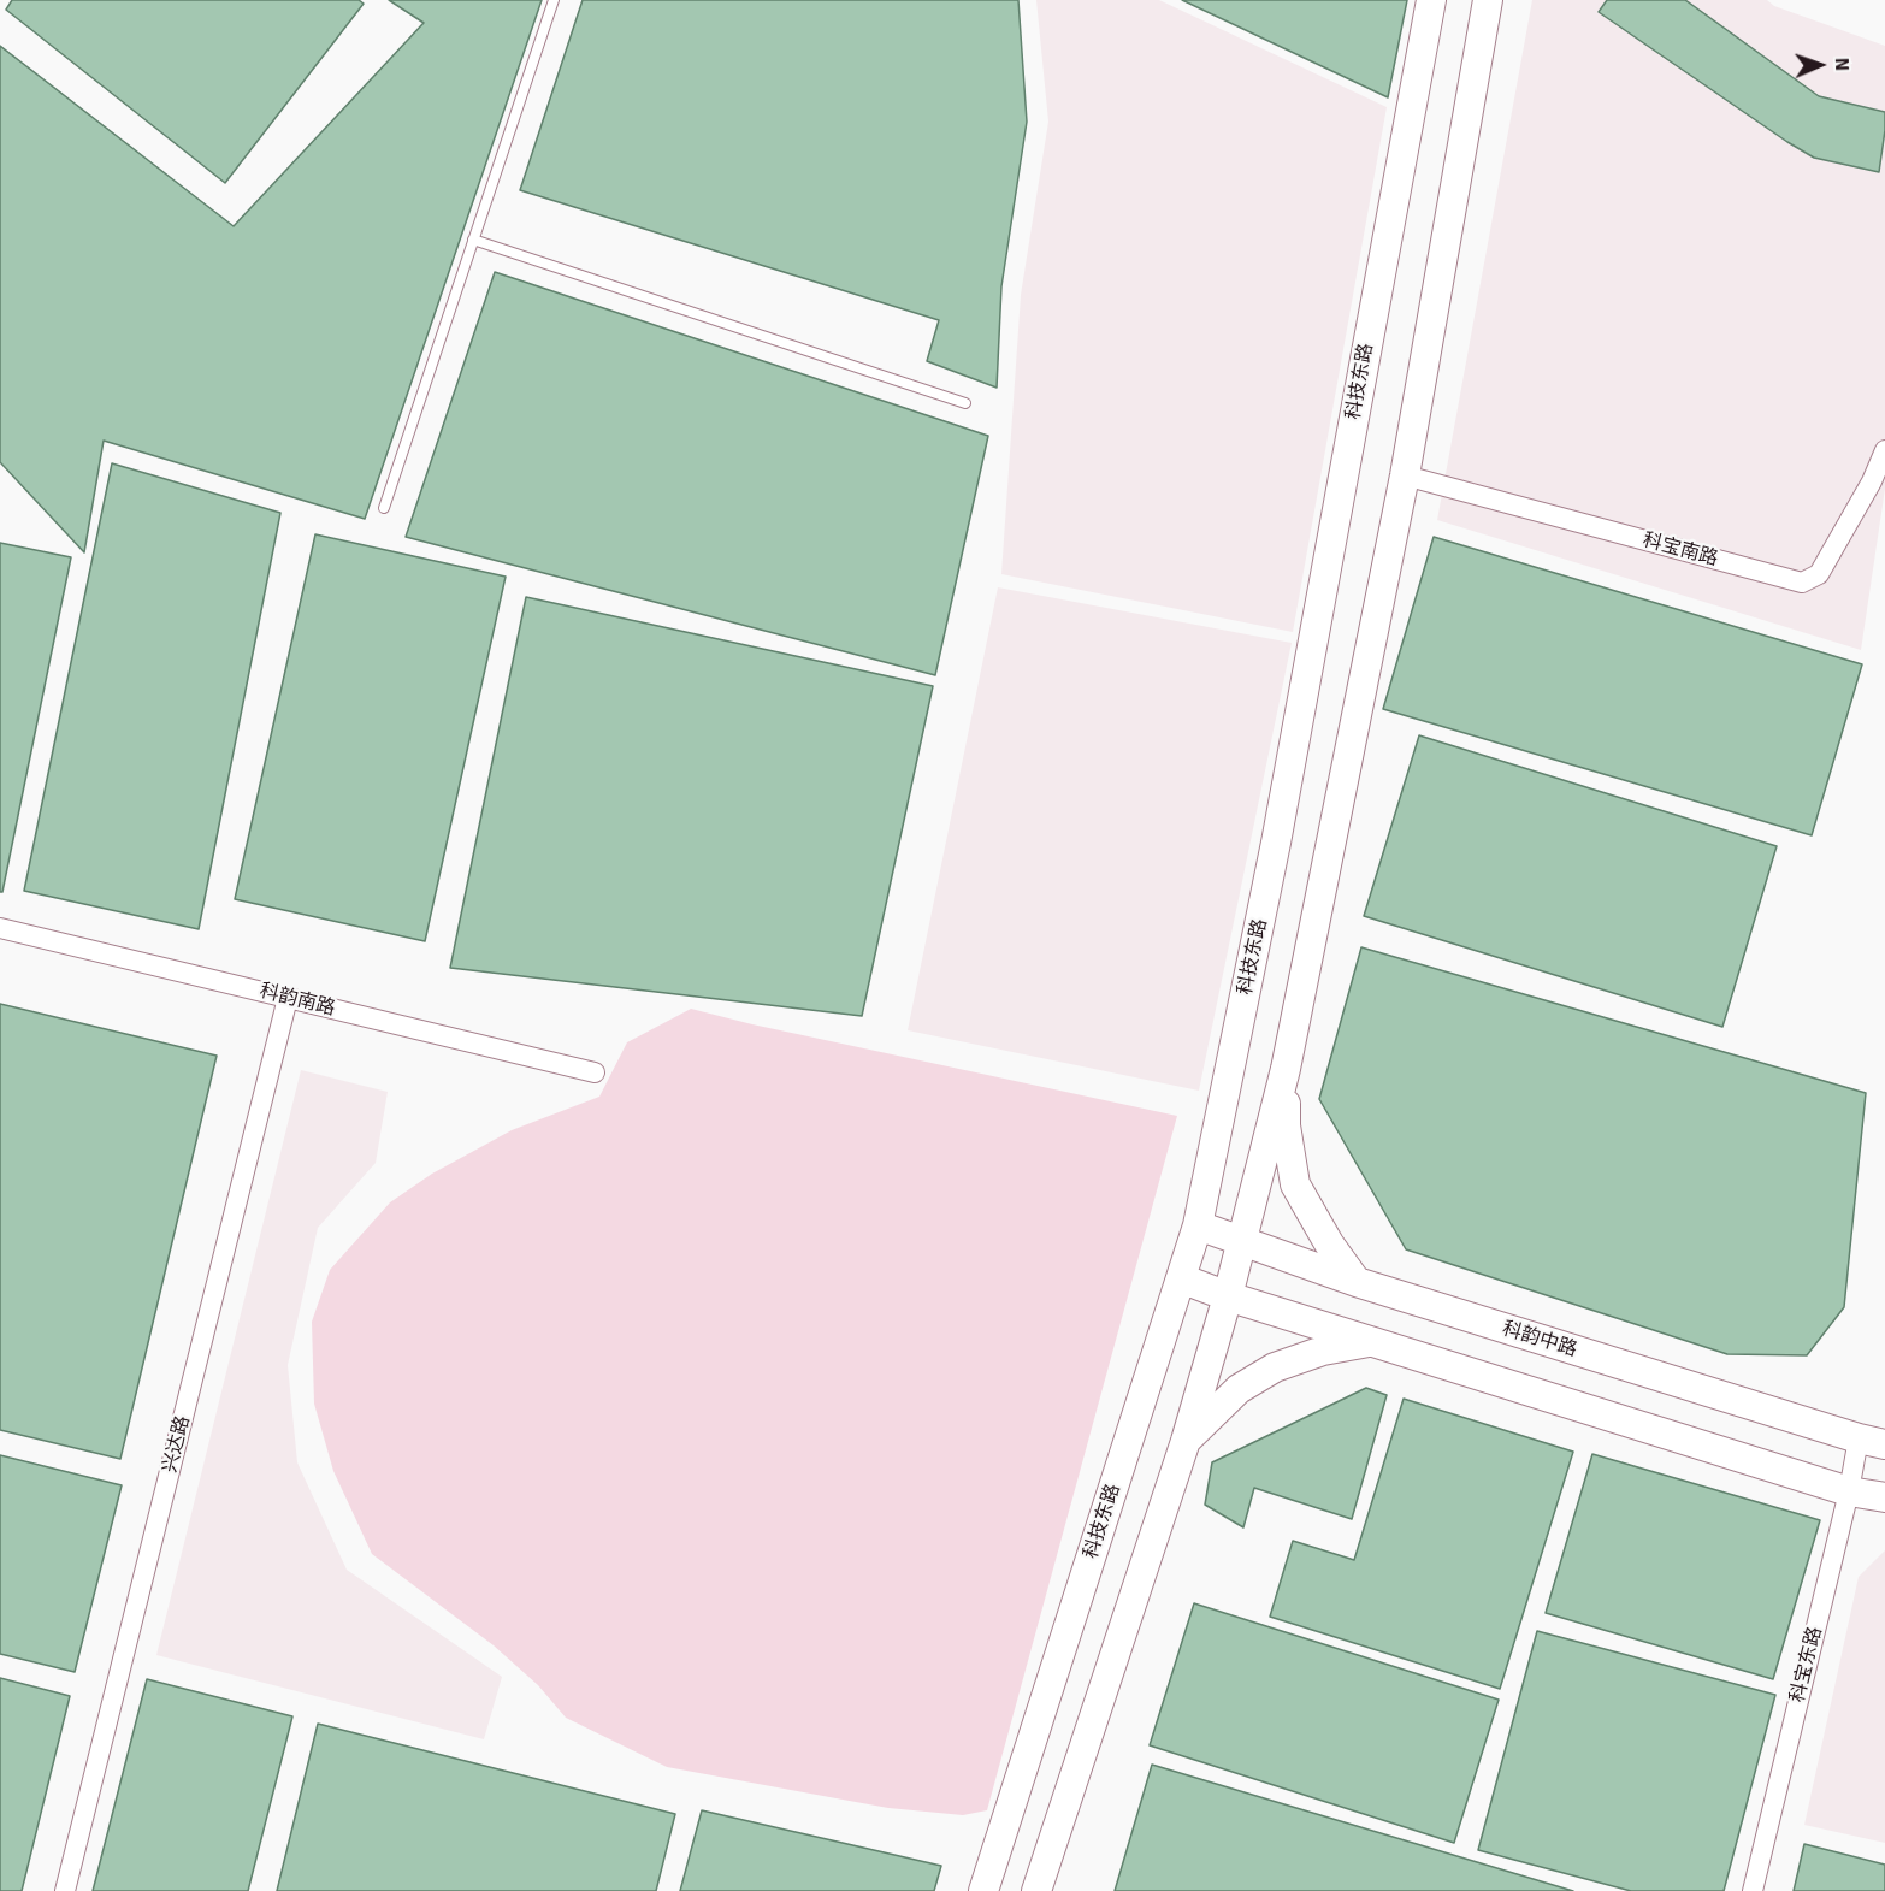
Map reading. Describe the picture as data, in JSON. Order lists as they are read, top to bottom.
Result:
{
  "streets": {
    "main road": ["科技东路", "科韵中路"],
    "street": [
      "科宝南路",
      "科韵南路",
      "兴达路",
      "科宝东路"
    ]
  },
  "crossings": [
    ["科技东路", "科韵中路"],
    ["科韵南路", "兴达路"],
    ["科韵中路", "科宝东路"]
  ],
  "north": "right"
}
